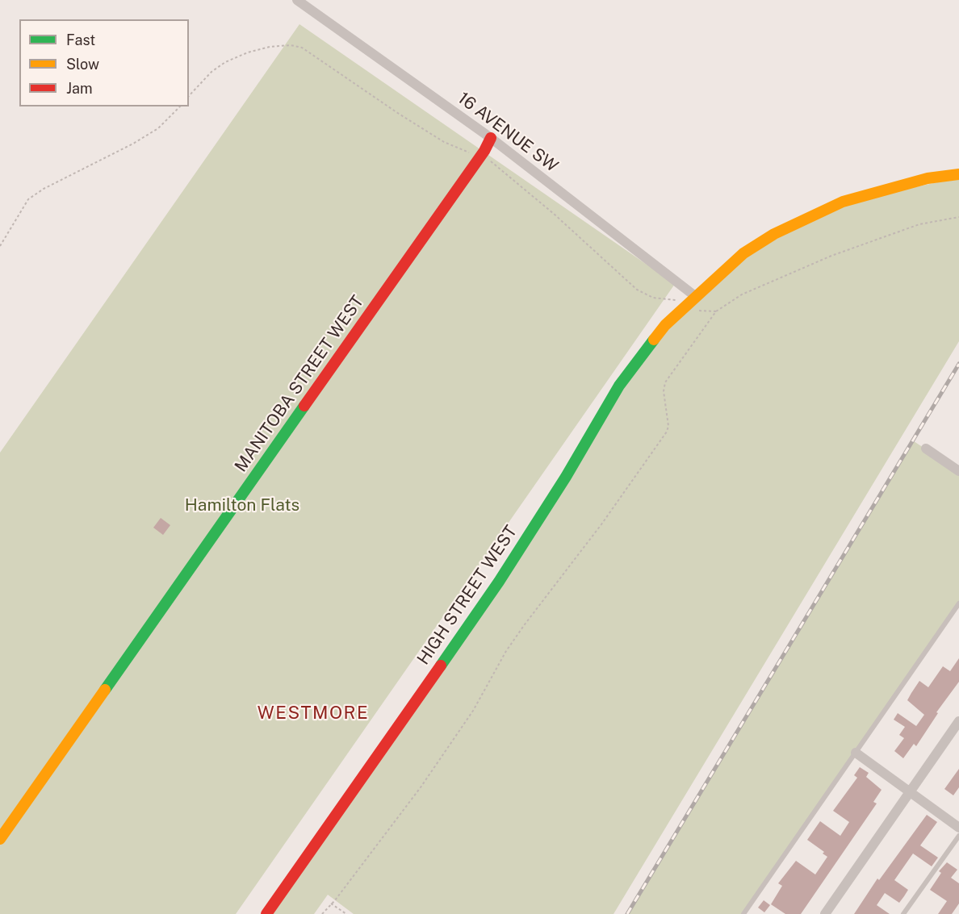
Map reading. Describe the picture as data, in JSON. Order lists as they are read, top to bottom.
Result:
{
  "streets": {
    "main road": ["MANITOBA STREET WEST", "HIGH STREET WEST"],
    "street": ["16 AVENUE SW"]
  },
  "crossings": [
    ["16 AVENUE SW", "MANITOBA STREET WEST"],
    ["16 AVENUE SW", "HIGH STREET WEST"]
  ],
  "districts": ["WESTMORE"],
  "parks": ["Hamilton Flats"],
  "legend": ["Fast", "Slow", "Jam"]
}
